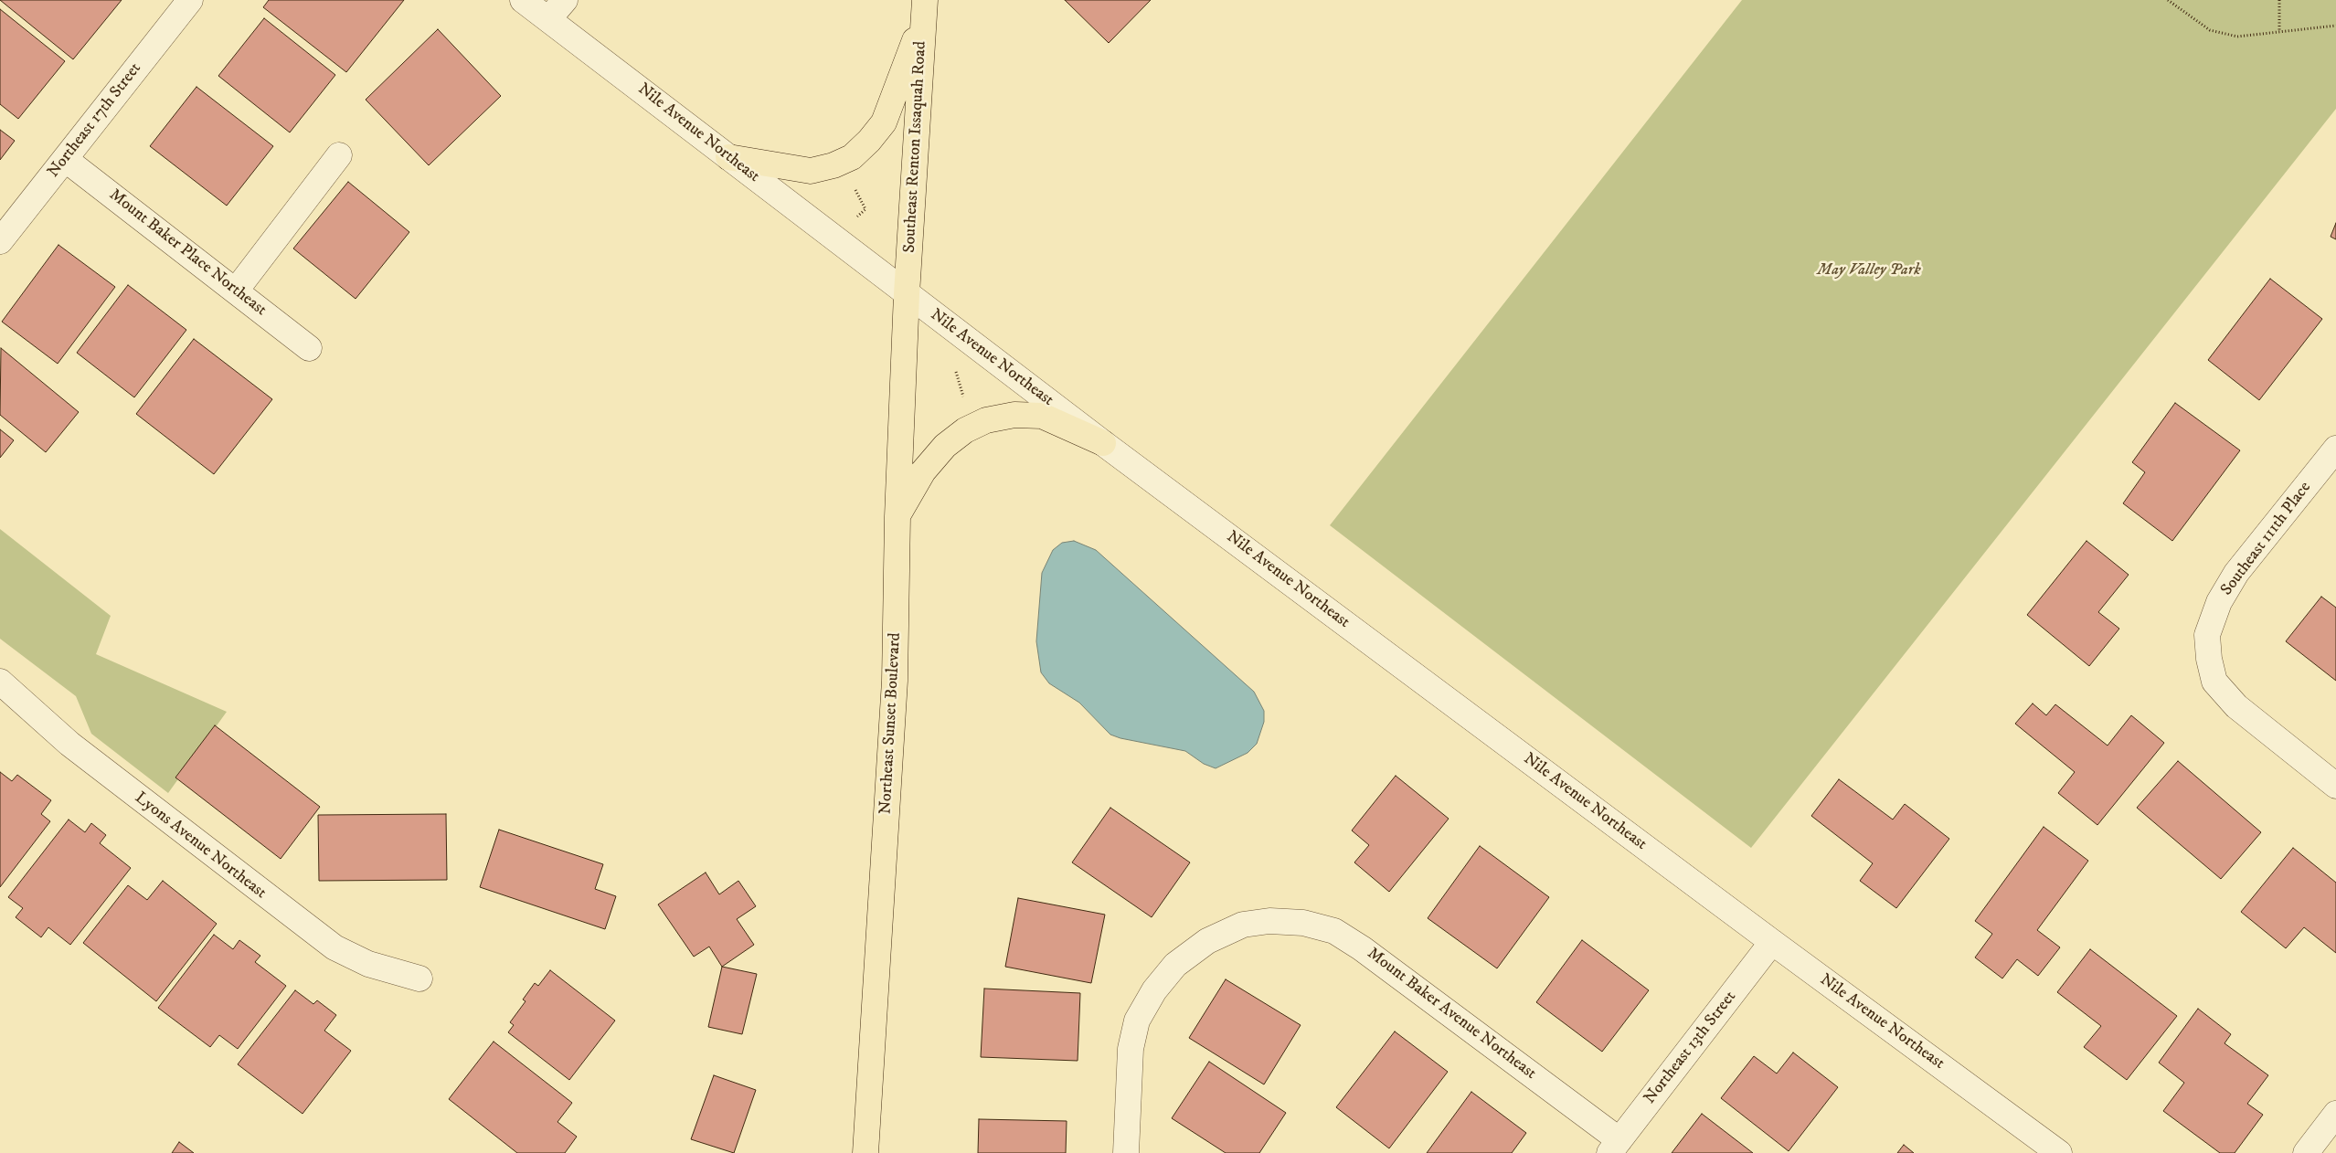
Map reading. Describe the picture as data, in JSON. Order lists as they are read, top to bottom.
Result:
{
  "streets": {
    "main road": ["Southeast Renton Issaquah Road", "Northeast Sunset Boulevard"],
    "street": [
      "Northeast 17th Street",
      "Nile Avenue Northeast",
      "Mount Baker Place Northeast",
      "Southeast 111th Place",
      "Lyons Avenue Northeast",
      "Mount Baker Avenue Northeast",
      "Northeast 13th Street"
    ]
  },
  "crossings": [
    ["Northeast 17th Street", "Mount Baker Place Northeast"],
    ["Nile Avenue Northeast", "Southeast Renton Issaquah Road"],
    ["Nile Avenue Northeast", "Northeast Sunset Boulevard"],
    ["Nile Avenue Northeast", "Northeast 13th Street"],
    ["Southeast Renton Issaquah Road", "Northeast Sunset Boulevard"],
    ["Mount Baker Avenue Northeast", "Northeast 13th Street"]
  ],
  "parks": ["May Valley Park"]
}
